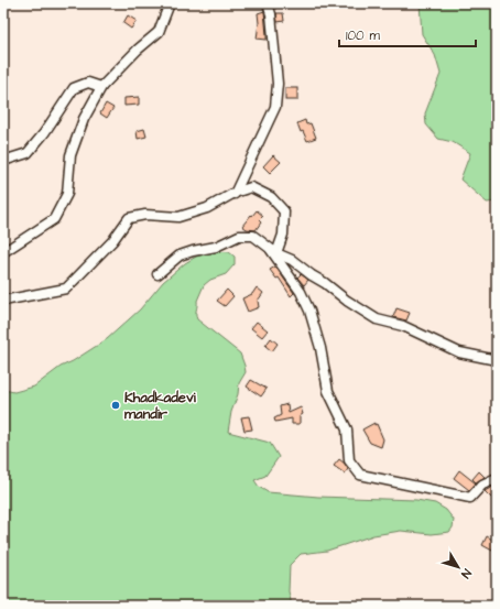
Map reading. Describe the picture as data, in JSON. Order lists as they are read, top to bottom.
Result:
{
  "places": ["Khadkadevi mandir"],
  "scale_bar": "100 m",
  "north": "bottom right"
}
